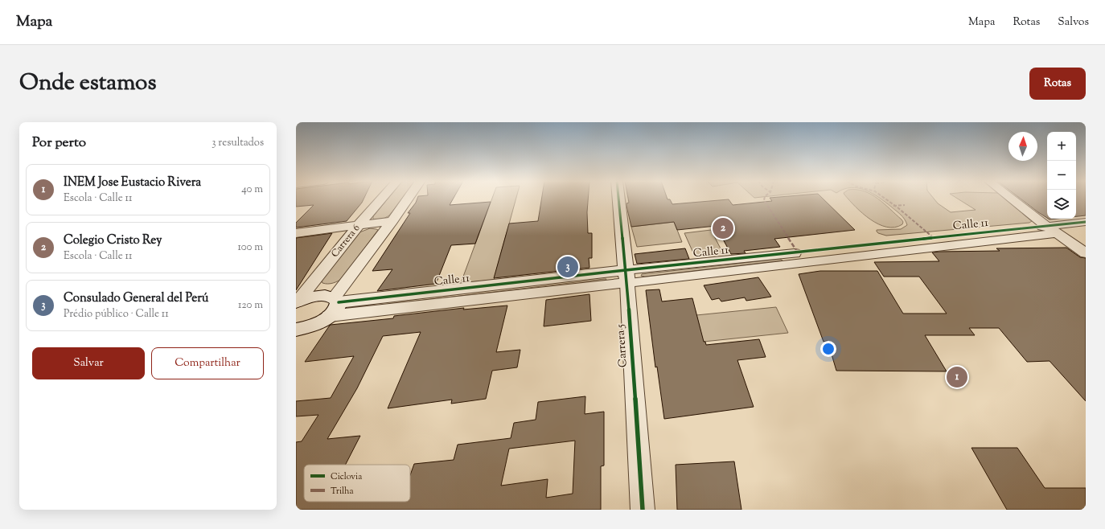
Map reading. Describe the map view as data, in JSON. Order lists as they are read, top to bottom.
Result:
{
  "streets": {
    "street": ["Calle 11", "Carrera 6", "Carrera 5"]
  },
  "crossings": [
    ["Calle 11", "Carrera 5"]
  ],
  "legend": ["Ciclovia", "Trilha"],
  "north": "top",
  "page": {
    "header": "Mapa",
    "nav": ["Mapa", "Rotas", "Salvos"],
    "title": "Onde estamos",
    "buttons": [
      "Rotas",
      ["Salvar", "Compartilhar"]
    ],
    "heading": ["Por perto", "3 resultados"],
    "map_buttons": ["+", "−"],
    "list": [
      {
        "mark": "1",
        "name": "INEM Jose Eustacio Rivera",
        "note": "Escola · Calle 11",
        "value": "40 m"
      },
      {
        "mark": "2",
        "name": "Colegio Cristo Rey",
        "note": "Escola · Calle 11",
        "value": "100 m"
      },
      {
        "mark": "3",
        "name": "Consulado General del Perú",
        "note": "Prédio público · Calle 11",
        "value": "120 m"
      }
    ],
    "pins": ["2", "3", "1"]
  }
}
